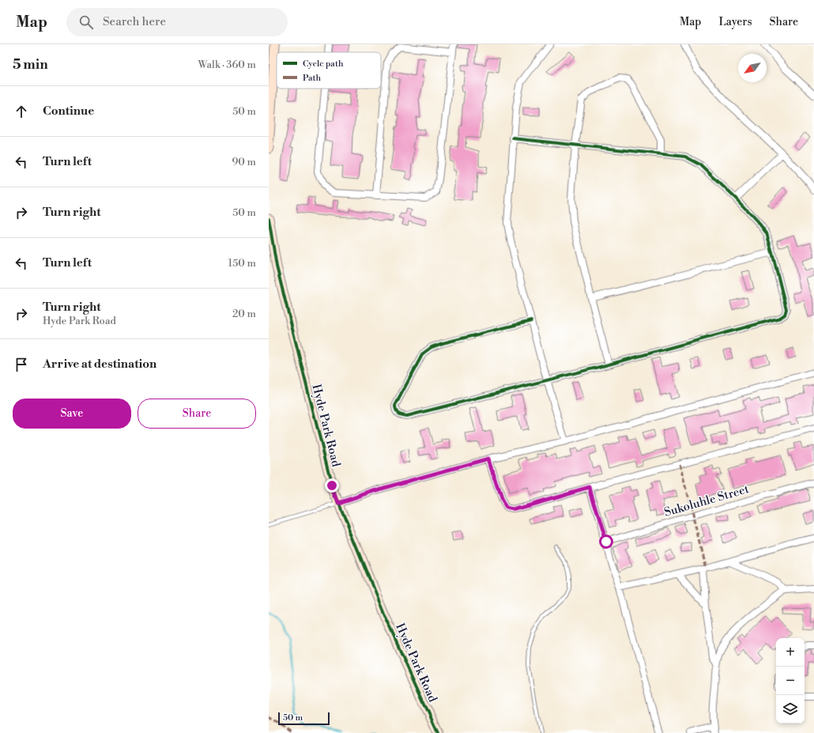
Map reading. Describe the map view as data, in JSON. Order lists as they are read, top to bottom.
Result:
{
  "streets": {
    "street": ["Hyde Park Road", "Sukoluhle Street"]
  },
  "legend": ["Cycle path", "Path"],
  "scale_bar": "50 m",
  "north": "bottom left",
  "page": {
    "header": "Map",
    "search": "Search here",
    "nav": ["Map", "Layers", "Share"],
    "heading": ["5 min", "Walk · 360 m"],
    "list": [
      ["Continue", "50 m"],
      ["Turn left", "90 m"],
      ["Turn right", "50 m"],
      ["Turn left", "150 m"],
      ["Turn right", "Hyde Park Road", "20 m"],
      "Arrive at destination"
    ],
    "buttons": ["Save", "Share"],
    "map_buttons": ["+", "−"],
    "scale": "50 m"
  }
}
